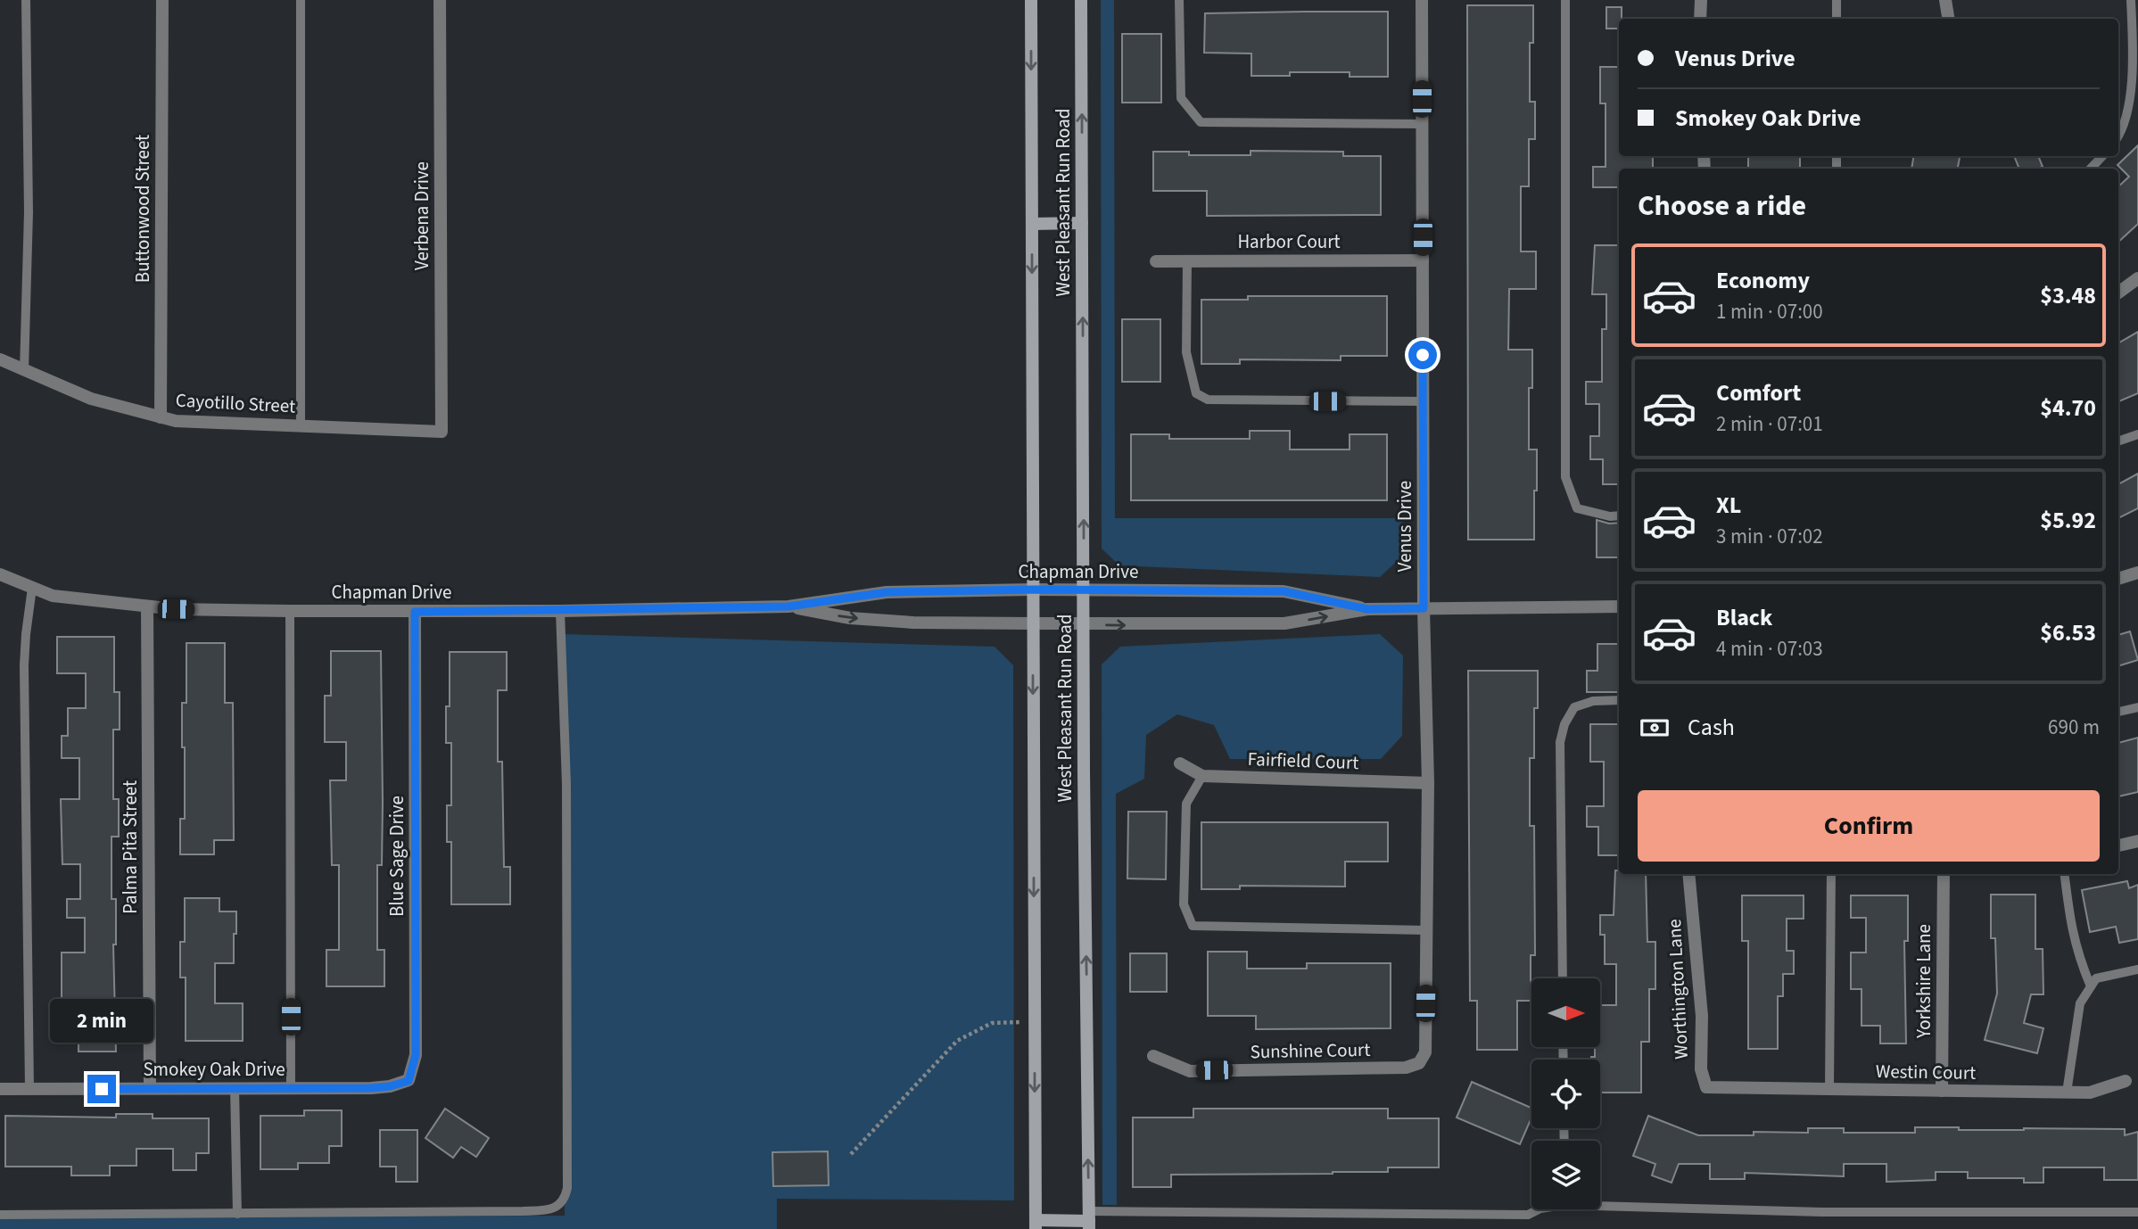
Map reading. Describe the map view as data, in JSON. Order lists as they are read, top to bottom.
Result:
{
  "streets": {
    "main road": ["West Pleasant Run Road"],
    "street": [
      "Buttonwood Street",
      "Verbena Drive",
      "Harbor Court",
      "Cayotillo Street",
      "Venus Drive",
      "Chapman Drive",
      "Fairfield Court",
      "Palma Pita Street",
      "Blue Sage Drive",
      "Yorkshire Lane",
      "Worthington Lane",
      "Sunshine Court",
      "Smokey Oak Drive",
      "Westin Court"
    ]
  },
  "crossings": [
    ["West Pleasant Run Road", "Chapman Drive"],
    ["Buttonwood Street", "Cayotillo Street"],
    ["Verbena Drive", "Cayotillo Street"],
    ["Harbor Court", "Venus Drive"],
    ["Venus Drive", "Chapman Drive"],
    ["Venus Drive", "Fairfield Court"],
    ["Venus Drive", "Sunshine Court"],
    ["Chapman Drive", "Palma Pita Street"],
    ["Chapman Drive", "Blue Sage Drive"],
    ["Palma Pita Street", "Smokey Oak Drive"],
    ["Blue Sage Drive", "Smokey Oak Drive"],
    ["Yorkshire Lane", "Westin Court"],
    ["Worthington Lane", "Westin Court"]
  ],
  "north": "right",
  "page": {
    "banner": ["Venus Drive", "Smokey Oak Drive"],
    "heading": "Choose a ride",
    "list": [
      {
        "name": "Economy",
        "note": "1 min · 07:00",
        "value": "$3.48"
      },
      {
        "name": "Comfort",
        "note": "2 min · 07:01",
        "value": "$4.70"
      },
      {
        "name": "XL",
        "note": "3 min · 07:02",
        "value": "$5.92"
      },
      {
        "name": "Black",
        "note": "4 min · 07:03",
        "value": "$6.53"
      }
    ],
    "pay": ["Cash", "690 m"],
    "buttons": "Confirm",
    "bubble": "2 min"
  }
}
